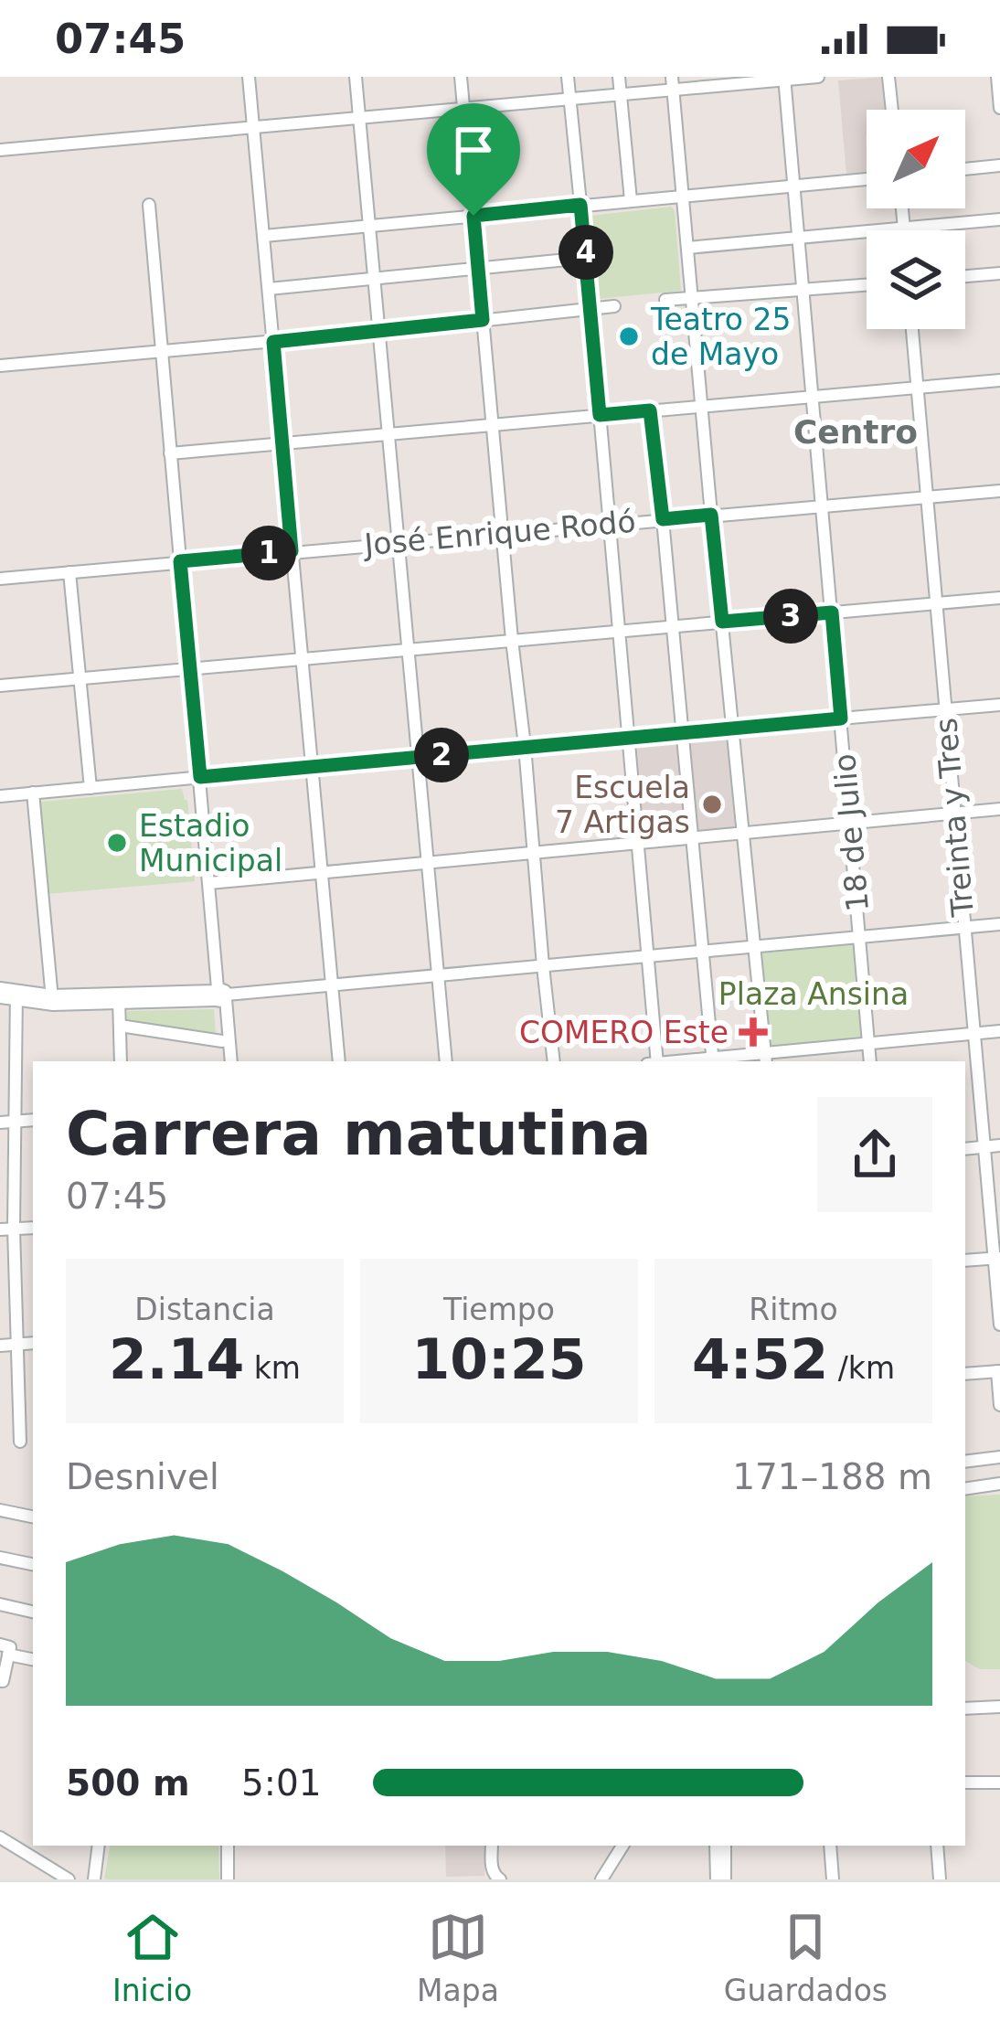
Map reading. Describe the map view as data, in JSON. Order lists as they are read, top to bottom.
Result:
{
  "streets": {
    "street": ["José Enrique Rodó", "Treinta y Tres", "18 de Julio"]
  },
  "crossings": [
    ["José Enrique Rodó", "Treinta y Tres"],
    ["José Enrique Rodó", "18 de Julio"]
  ],
  "districts": ["Centro"],
  "parks": ["Plaza Ansina"],
  "places": {
    "other": ["Teatro 25 de Mayo", "Escuela 7 Artigas", "Estadio Municipal"],
    "health": ["COMERO Este"]
  },
  "north": "top right",
  "page": {
    "status": "07:45",
    "pins": [
      "4",
      "1",
      "3",
      "2"
    ],
    "heading": ["Carrera matutina", "07:45"],
    "stats": [
      ["Distancia", "2.14 km"],
      ["Tiempo", "10:25"],
      ["Ritmo", "4:52 /km"]
    ],
    "chart": ["Desnivel", "171–188 m"],
    "list": [
      {
        "name": "500 m",
        "note": "5:01"
      }
    ],
    "tabs": ["Inicio", "Mapa", "Guardados"]
  }
}
